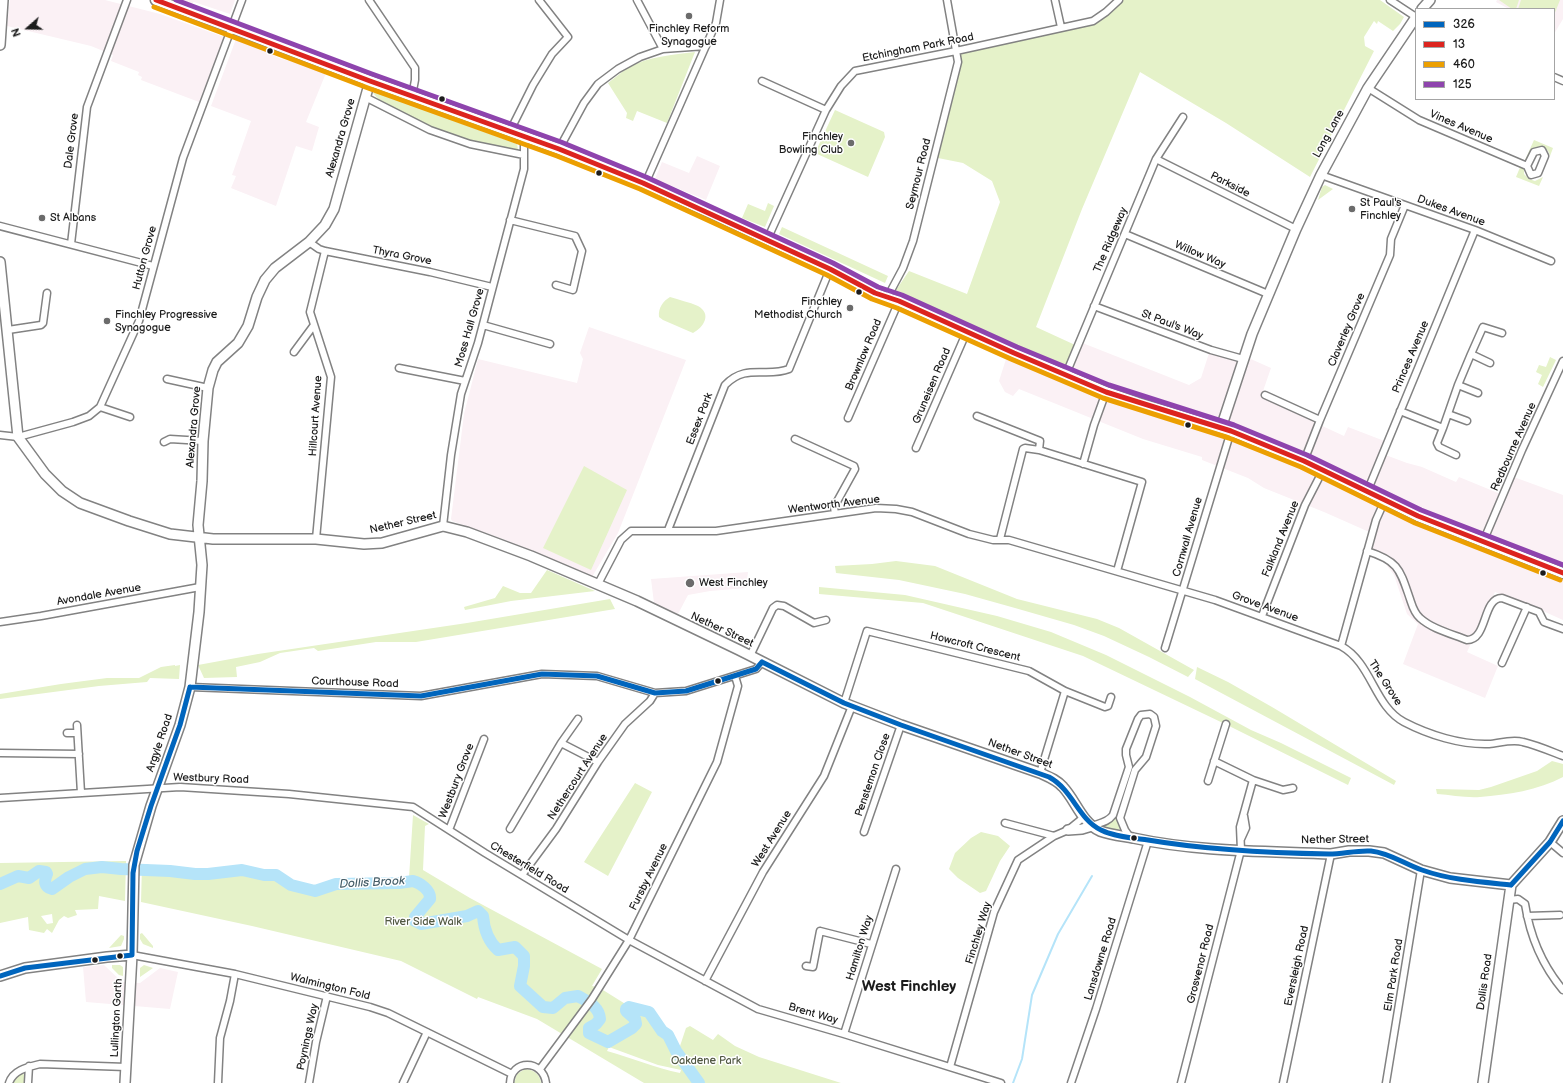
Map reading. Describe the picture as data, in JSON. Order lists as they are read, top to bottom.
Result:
{
  "streets": {
    "street": [
      "Etchingham Park Road",
      "Vines Avenue",
      "Long Lane",
      "Alexandra Grove",
      "Dale Grove",
      "Seymour Road",
      "Parkside",
      "Dukes Avenue",
      "The Ridgeway",
      "Willow Way",
      "Thyra Grove",
      "Hutton Grove",
      "St Paul's Way",
      "Moss Hall Grove",
      "Claverley Grove",
      "Brownlow Road",
      "Princes Avenue",
      "Gruneisen Road",
      "Hillcourt Avenue",
      "Essex Park",
      "Redbourne Avenue",
      "Wentworth Avenue",
      "Nether Street",
      "Cornwall Avenue",
      "Falkland Avenue",
      "Avondale Avenue",
      "Grove Avenue",
      "Howcroft Crescent",
      "Courthouse Road",
      "The Grove",
      "Argyle Road",
      "Penstemon Close",
      "Nethercourt Avenue",
      "Westbury Road",
      "Westbury Grove",
      "West Avenue",
      "Chesterfield Road",
      "Fursby Avenue",
      "Finchley Way",
      "Hamilton Way",
      "Lansdowne Road",
      "Grosvenor Road",
      "Eversleigh Road",
      "Elm Park Road",
      "Dollis Road",
      "Walmington Fold",
      "Brent Way",
      "Lullington Garth",
      "Poynings Way"
    ]
  },
  "crossings": [
    ["Etchingham Park Road", "Seymour Road"],
    ["Vines Avenue", "Long Lane"],
    ["Long Lane", "Parkside"],
    ["Long Lane", "Dukes Avenue"],
    ["Long Lane", "Willow Way"],
    ["Long Lane", "St Paul's Way"],
    ["Long Lane", "Cornwall Avenue"],
    ["Alexandra Grove", "Thyra Grove"],
    ["Alexandra Grove", "Nether Street"],
    ["Alexandra Grove", "Argyle Road"],
    ["Parkside", "The Ridgeway"],
    ["Dukes Avenue", "Claverley Grove"],
    ["Dukes Avenue", "Princes Avenue"],
    ["The Ridgeway", "Willow Way"],
    ["The Ridgeway", "St Paul's Way"],
    ["Thyra Grove", "Moss Hall Grove"],
    ["Thyra Grove", "Hillcourt Avenue"],
    ["Moss Hall Grove", "Nether Street"],
    ["Hillcourt Avenue", "Nether Street"],
    ["Essex Park", "Wentworth Avenue"],
    ["Wentworth Avenue", "Cornwall Avenue"],
    ["Wentworth Avenue", "Grove Avenue"],
    ["Nether Street", "Howcroft Crescent"],
    ["Nether Street", "Courthouse Road"],
    ["Nether Street", "Argyle Road"],
    ["Nether Street", "Penstemon Close"],
    ["Nether Street", "West Avenue"],
    ["Nether Street", "Finchley Way"],
    ["Nether Street", "Lansdowne Road"],
    ["Nether Street", "Grosvenor Road"],
    ["Nether Street", "Eversleigh Road"],
    ["Nether Street", "Elm Park Road"],
    ["Nether Street", "Dollis Road"],
    ["Cornwall Avenue", "Grove Avenue"],
    ["Falkland Avenue", "Grove Avenue"],
    ["Avondale Avenue", "Argyle Road"],
    ["Grove Avenue", "The Grove"],
    ["Howcroft Crescent", "West Avenue"],
    ["Courthouse Road", "Argyle Road"],
    ["Courthouse Road", "Nethercourt Avenue"],
    ["Courthouse Road", "Fursby Avenue"],
    ["Argyle Road", "Westbury Road"],
    ["Argyle Road", "Walmington Fold"],
    ["Argyle Road", "Lullington Garth"],
    ["Nethercourt Avenue", "Chesterfield Road"],
    ["Westbury Road", "Chesterfield Road"],
    ["Westbury Grove", "Chesterfield Road"],
    ["West Avenue", "Brent Way"],
    ["Chesterfield Road", "Fursby Avenue"],
    ["Chesterfield Road", "Brent Way"],
    ["Fursby Avenue", "Brent Way"],
    ["Finchley Way", "Brent Way"],
    ["Hamilton Way", "Brent Way"],
    ["Walmington Fold", "Lullington Garth"],
    ["Walmington Fold", "Poynings Way"]
  ],
  "districts": ["West Finchley"],
  "water": ["Dollis Brook"],
  "parks": ["River Side Walk", "Oakdene Park"],
  "places": [
    "Finchley Reform Synagogue",
    "Finchley Bowling Club",
    "St Paul's Finchley",
    "St Albans",
    "Finchley Methodist Church",
    "Finchley Progressive Synagogue",
    "West Finchley"
  ],
  "lines": [
    "transit line 13",
    "transit line 125",
    "transit line 460",
    "transit line 326"
  ],
  "legend": [
    "326",
    "13",
    "460",
    "125"
  ],
  "north": "left"
}
